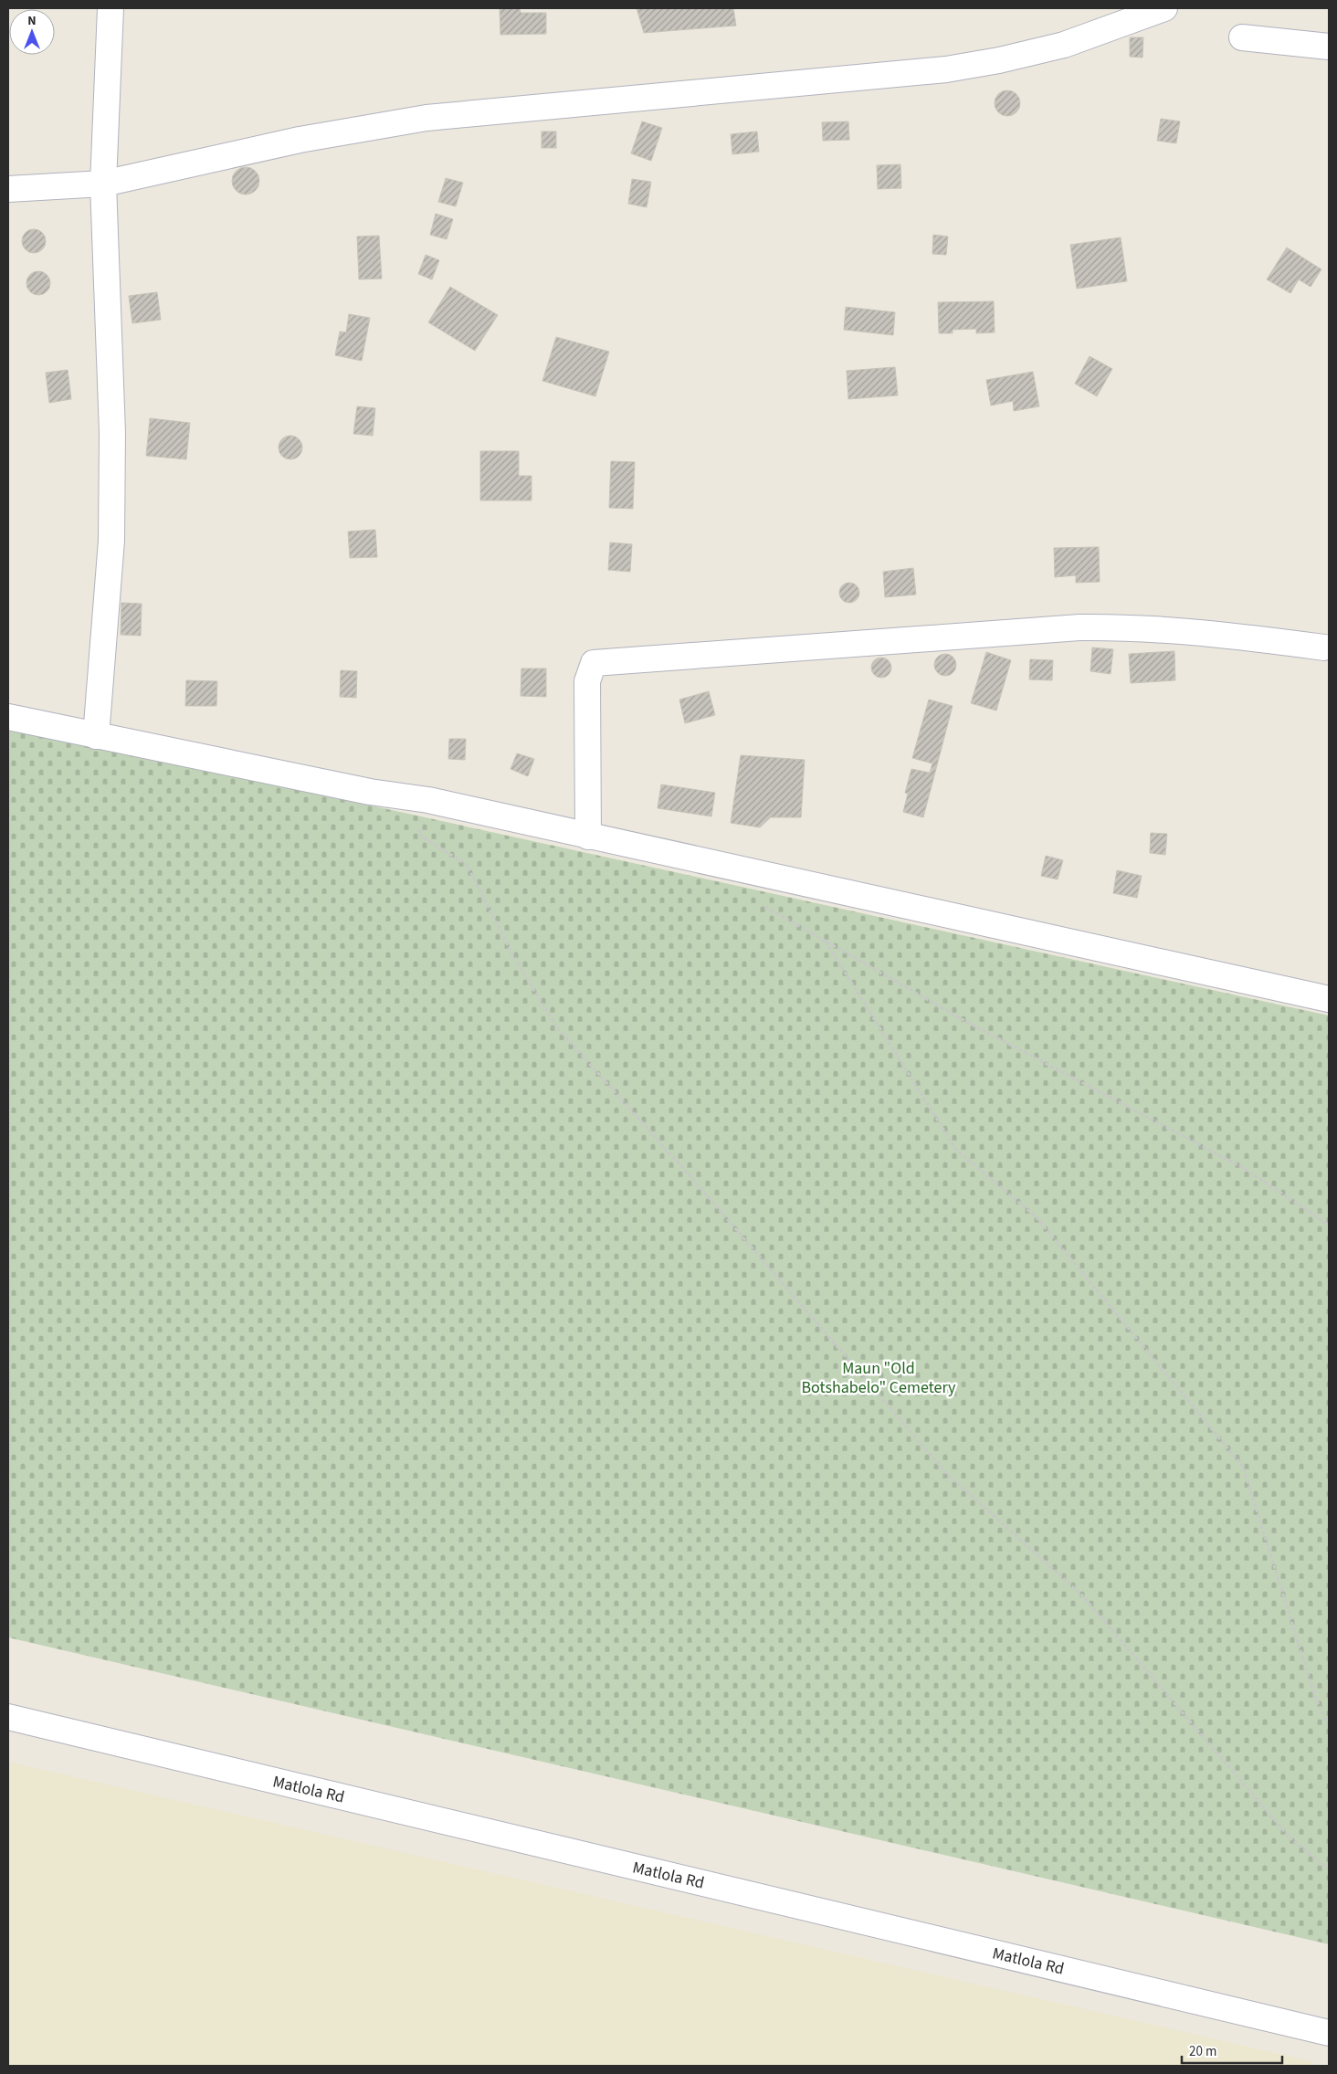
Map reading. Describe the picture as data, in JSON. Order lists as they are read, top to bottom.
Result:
{
  "streets": {
    "street": ["Matlola Rd"]
  },
  "parks": ["Maun \"Old Botshabelo\" Cemetery"],
  "scale_bar": "20 m",
  "north": "top"
}
